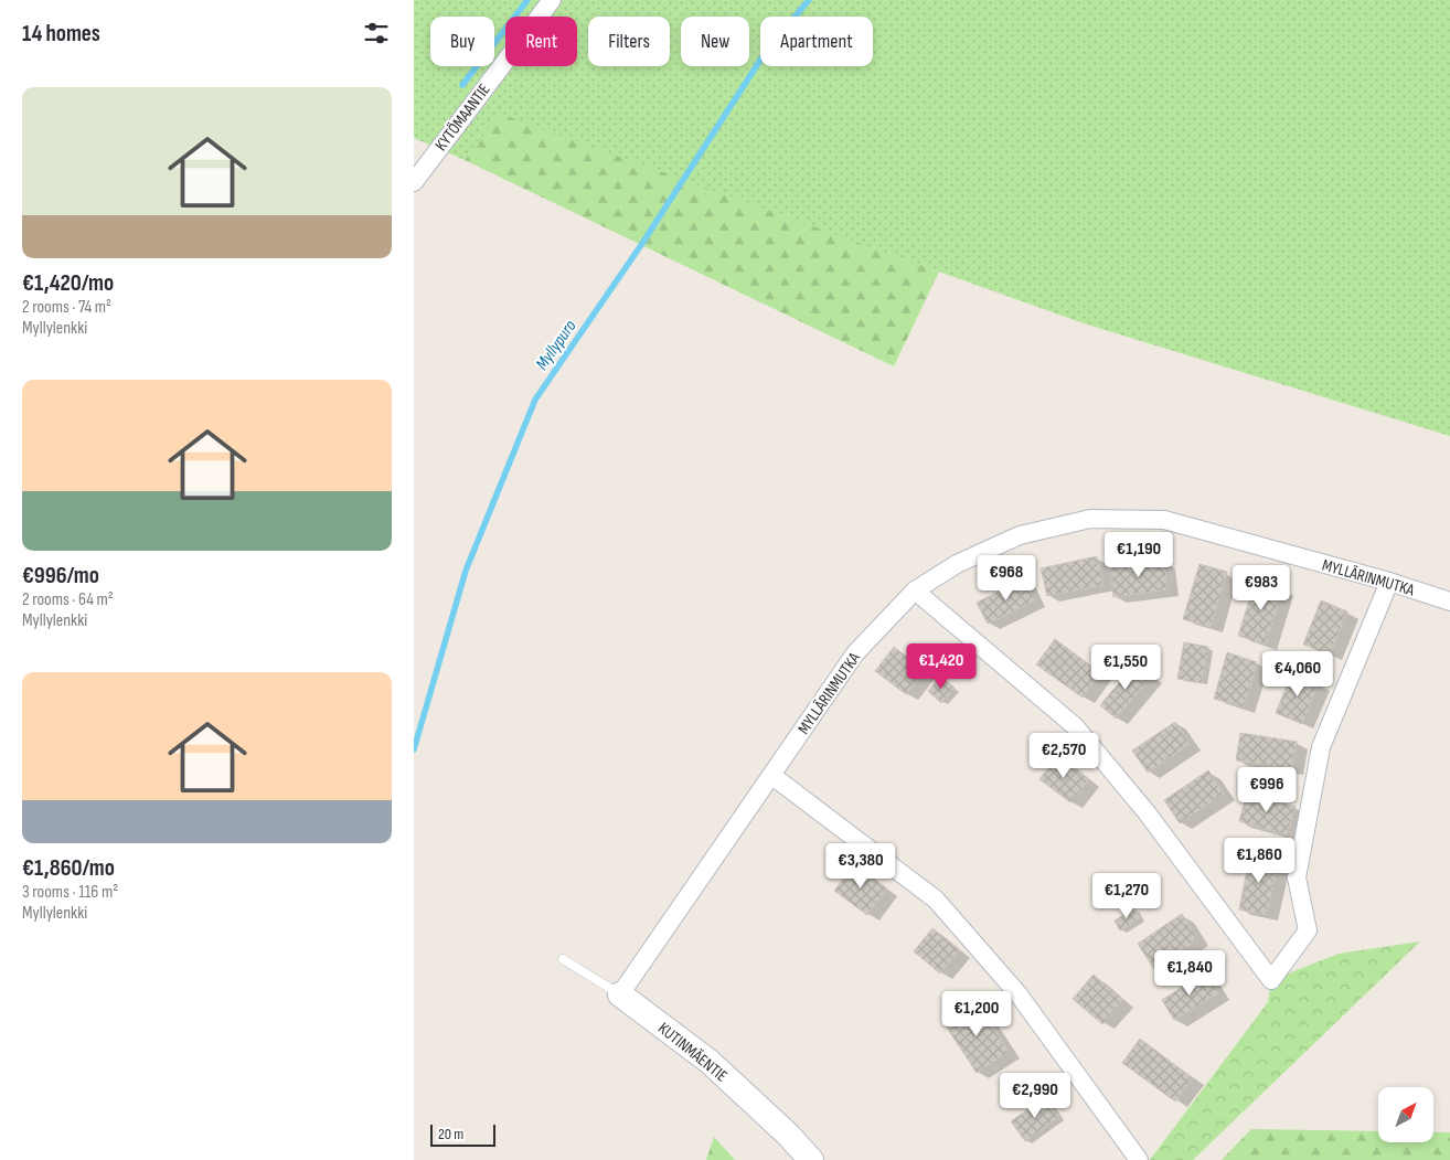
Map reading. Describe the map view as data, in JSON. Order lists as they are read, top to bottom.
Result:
{
  "streets": {
    "street": ["KYTÖMAANTIE", "MYLLÄRINMUTKA", "KUTINMÄENTIE"]
  },
  "crossings": [
    ["MYLLÄRINMUTKA", "KUTINMÄENTIE"]
  ],
  "water": ["Myllypuro"],
  "scale_bar": "20 m",
  "north": "top right",
  "page": {
    "heading": "14 homes",
    "chip": [
      "Buy",
      "Rent",
      "Filters",
      "New",
      "Apartment"
    ],
    "list": [
      {
        "name": "€1,420/mo",
        "note": "2 rooms · 74 m² · Myllylenkki"
      },
      {
        "name": "€996/mo",
        "note": "2 rooms · 64 m² · Myllylenkki"
      },
      {
        "name": "€1,860/mo",
        "note": "3 rooms · 116 m² · Myllylenkki"
      }
    ],
    "price": [
      "€1,190",
      "€968",
      "€983",
      "€1,420",
      "€1,550",
      "€4,060",
      "€2,570",
      "€996",
      "€1,860",
      "€3,380",
      "€1,270",
      "€1,840",
      "€1,200",
      "€2,990"
    ],
    "scale": "20 m"
  }
}
